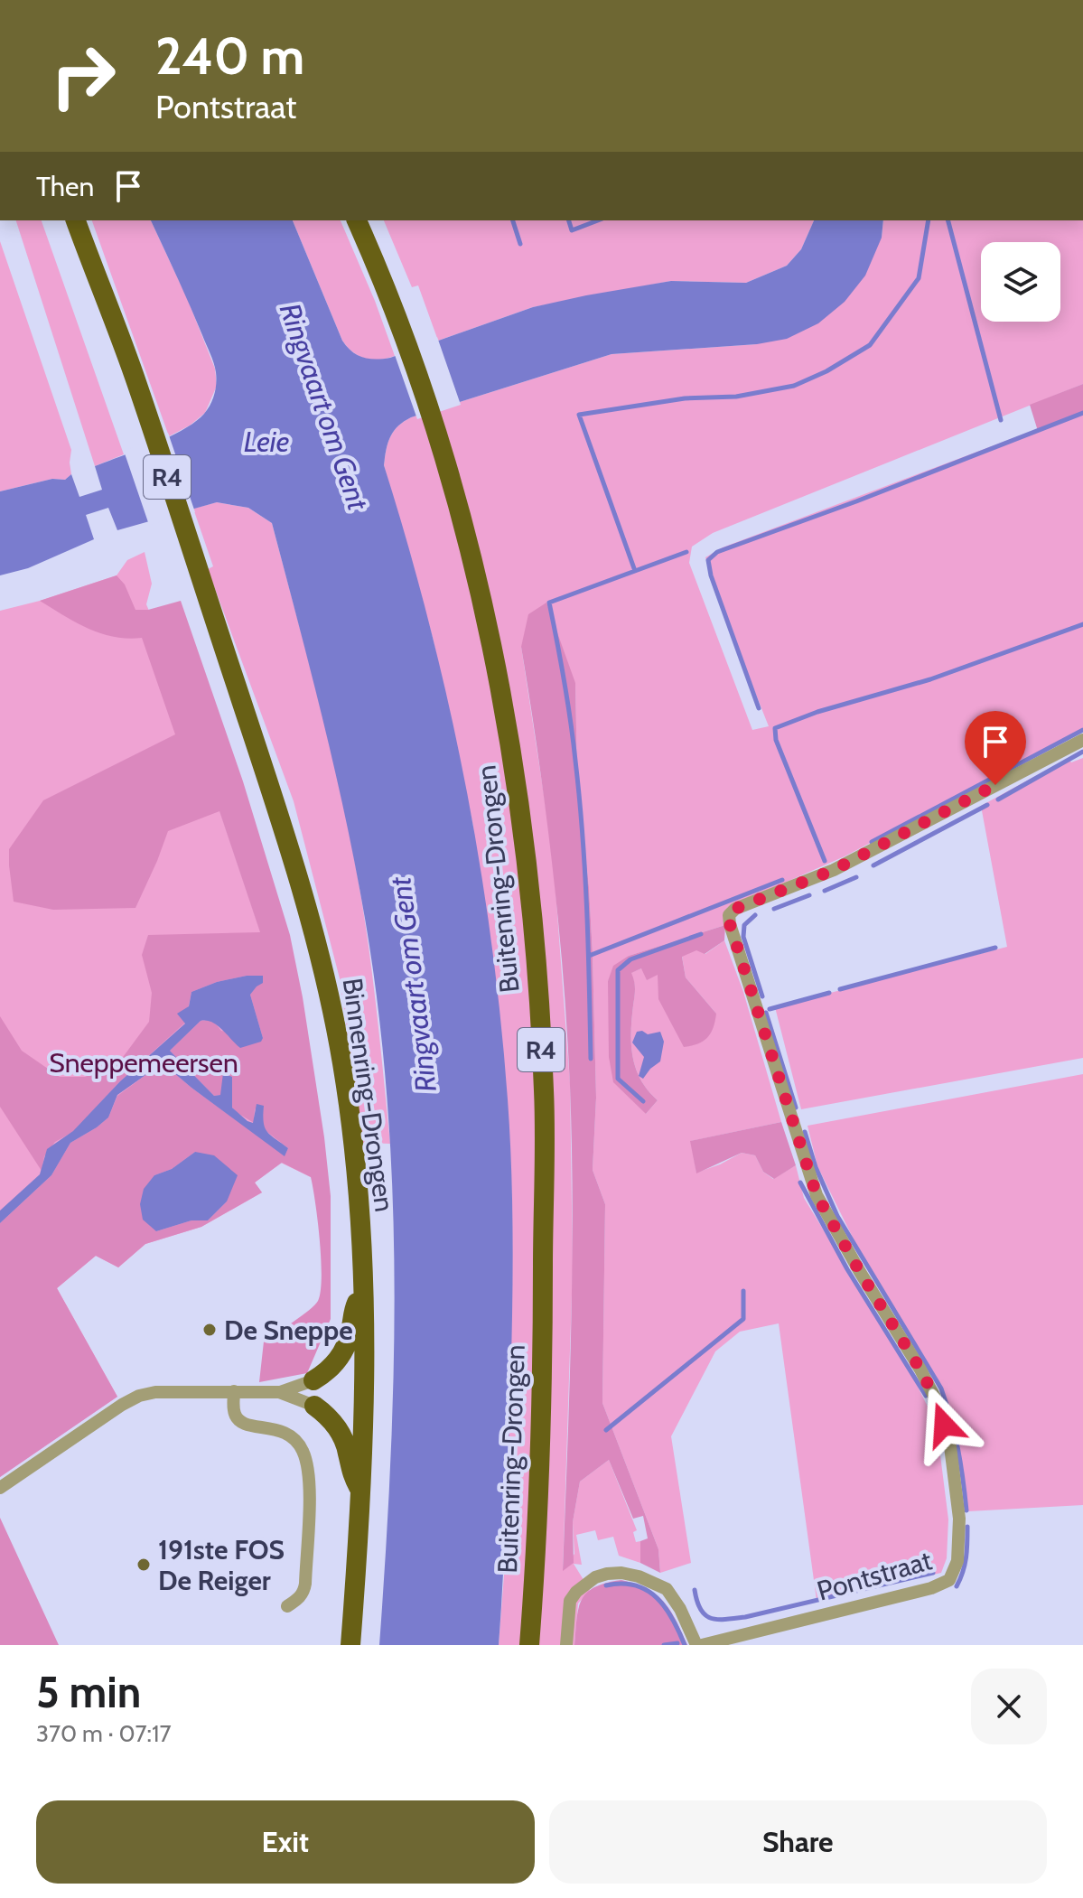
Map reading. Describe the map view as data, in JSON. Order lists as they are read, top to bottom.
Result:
{
  "streets": {
    "highway": ["R4", "Buitenring-Drongen", "Binnenring-Drongen"],
    "street": ["Pontstraat"]
  },
  "water": ["Ringvaart om Gent", "Leie"],
  "parks": ["Sneppemeersen"],
  "places": ["De Sneppe", "191ste FOS De Reiger"],
  "page": {
    "turn": ["240 m", "Pontstraat"],
    "then": "Then",
    "heading": ["5 min", "370 m · 07:17"],
    "buttons": ["Exit", "Share"]
  }
}
